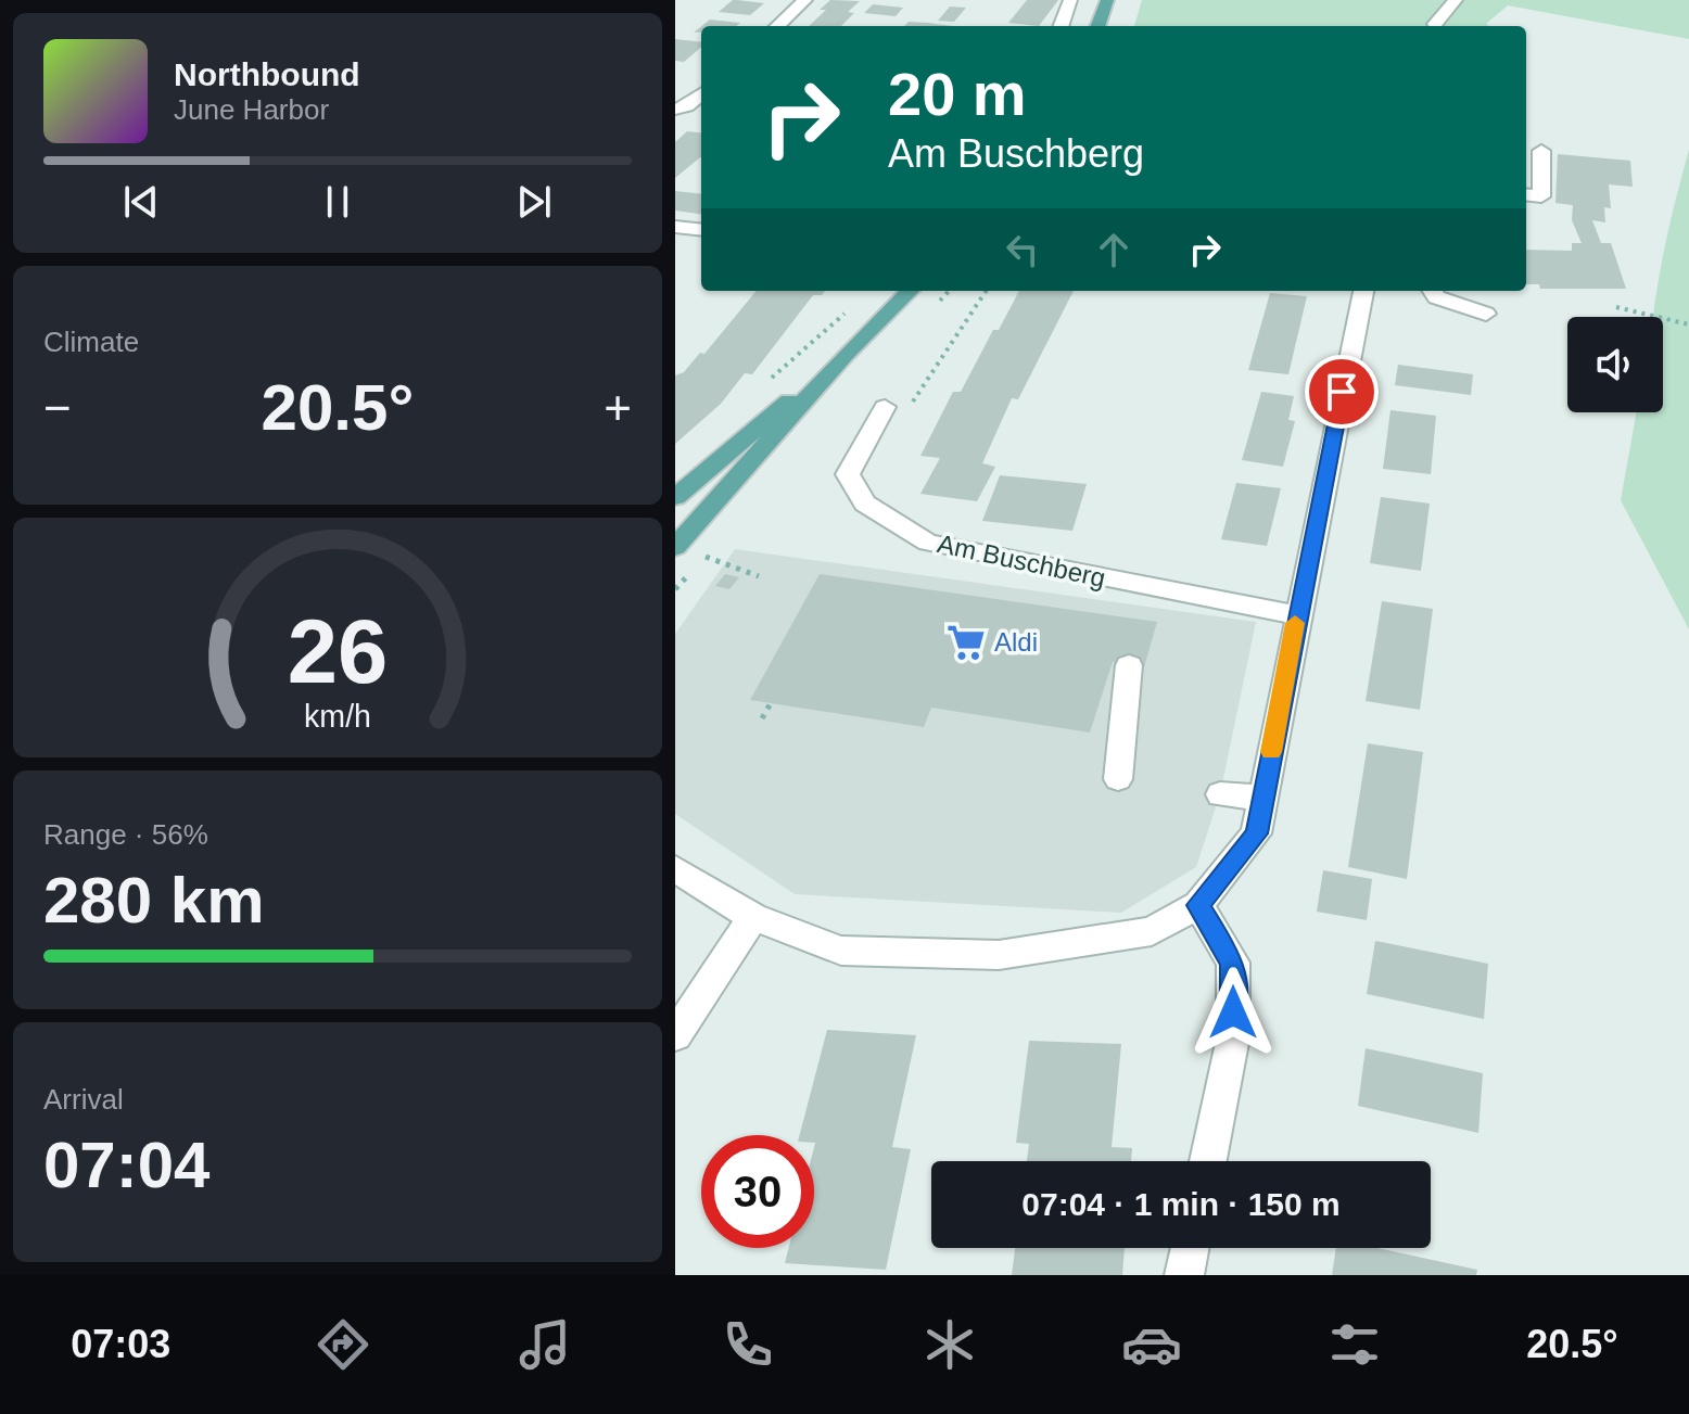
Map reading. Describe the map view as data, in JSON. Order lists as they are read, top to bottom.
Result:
{
  "streets": {
    "street": ["Am Buschberg"]
  },
  "places": {
    "supermarket": ["Aldi"]
  },
  "page": {
    "turn": ["20 m", "Am Buschberg"],
    "song": ["Northbound", "June Harbor"],
    "tile": [
      "Climate",
      ["Range · 56%", "280 km"],
      ["Arrival", "07:04"]
    ],
    "heat": ["−", "20.5°", "+"],
    "limit": "30",
    "trip": "07:04 · 1 min · 150 m",
    "tabs": ["07:03", "20.5°"],
    "gauge": ["26", "km/h"]
  }
}
